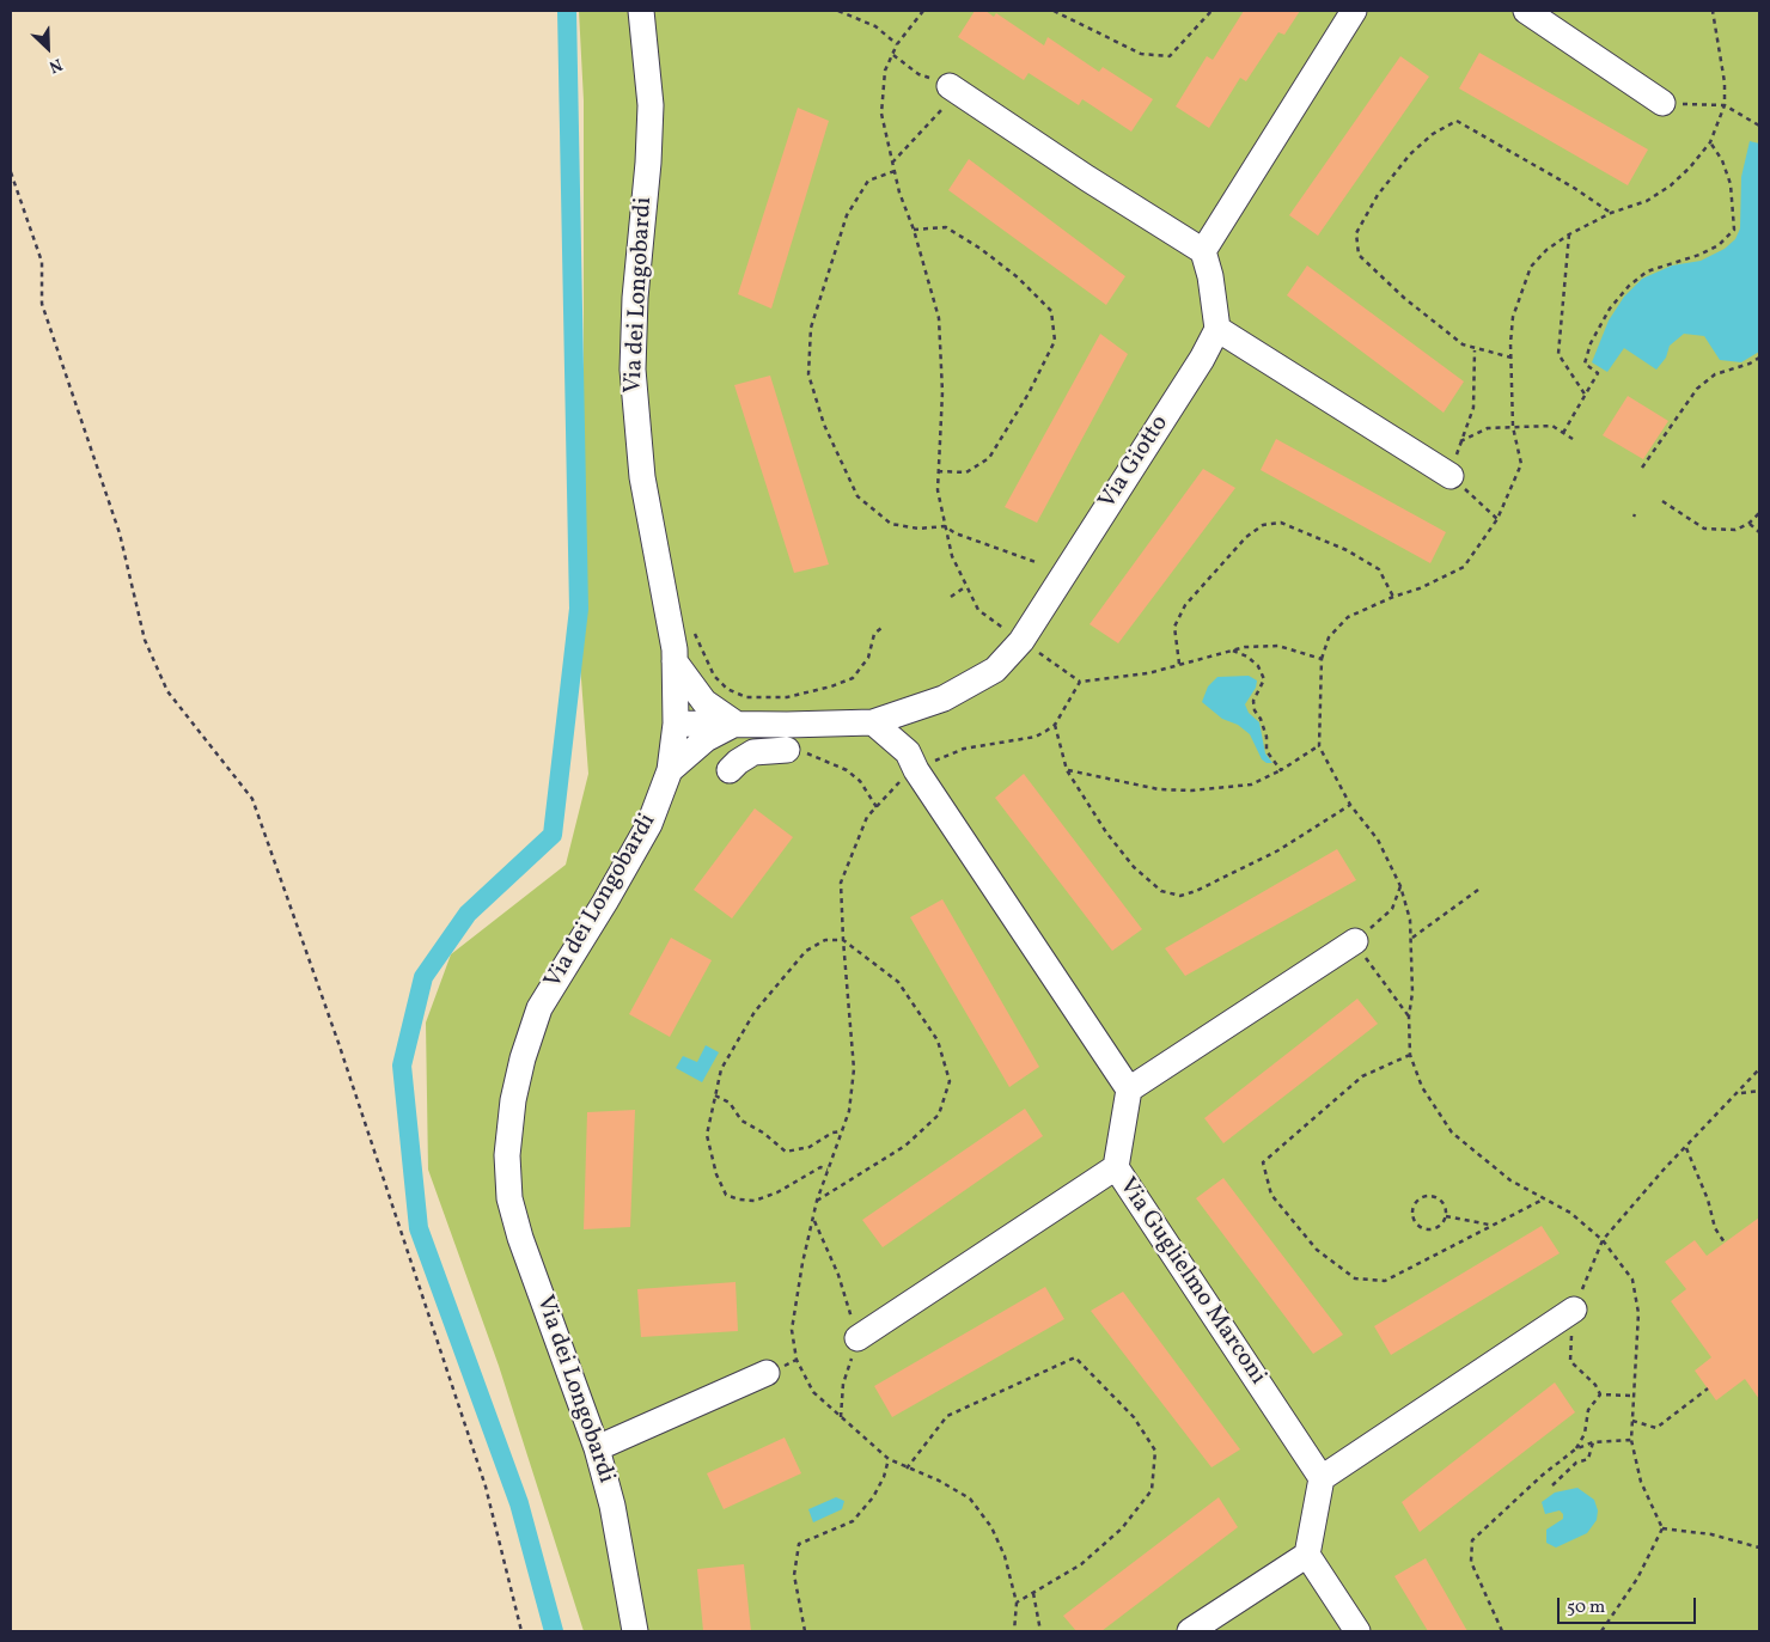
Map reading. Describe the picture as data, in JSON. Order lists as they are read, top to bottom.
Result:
{
  "streets": {
    "street": ["Via dei Longobardi", "Via Giotto", "Via Guglielmo Marconi"]
  },
  "crossings": [
    ["Via dei Longobardi", "Via Giotto"]
  ],
  "scale_bar": "50 m",
  "north": "bottom right"
}
